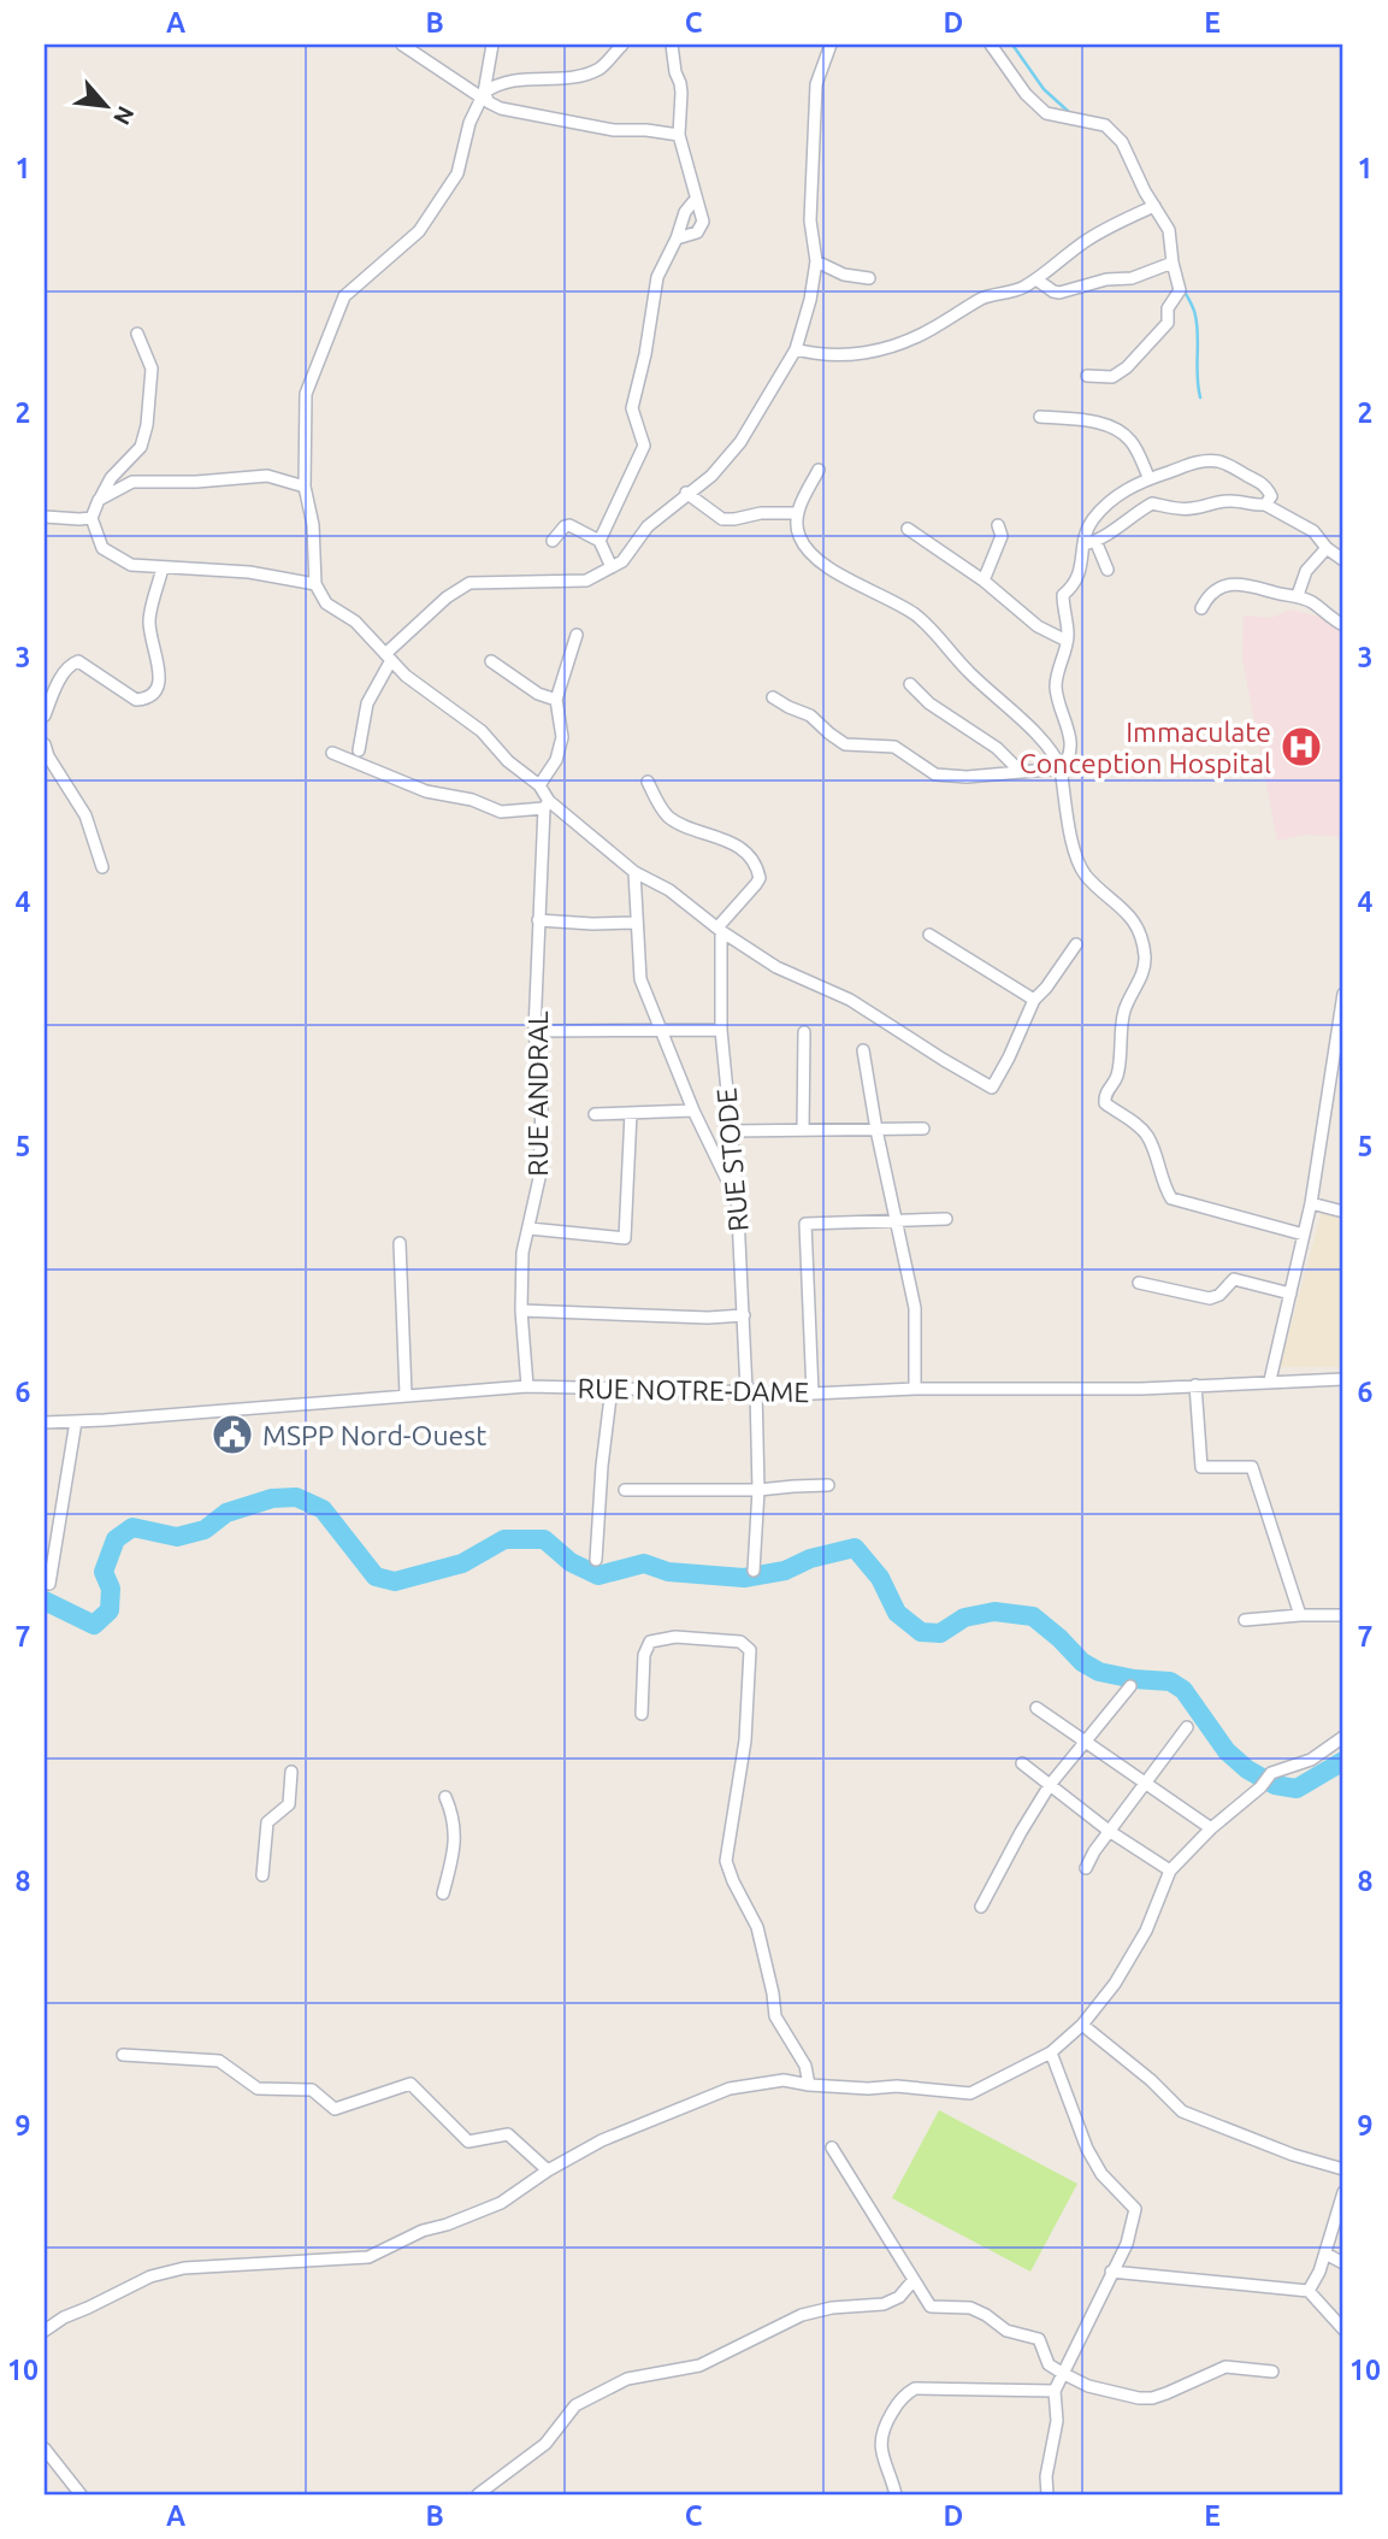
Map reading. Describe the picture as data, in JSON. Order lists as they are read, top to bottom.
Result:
{
  "streets": {
    "street": ["RUE ANDRAL", "RUE STODE", "RUE NOTRE-DAME"]
  },
  "crossings": [
    ["RUE ANDRAL", "RUE NOTRE-DAME"],
    ["RUE STODE", "RUE NOTRE-DAME"]
  ],
  "places": {
    "hospital": ["Immaculate Conception Hospital"],
    "public building": ["MSPP Nord-Ouest"]
  },
  "north": "bottom right",
  "grid": {
    "columns": [
      "A",
      "B",
      "C",
      "D",
      "E"
    ],
    "rows": [
      "1",
      "2",
      "3",
      "4",
      "5",
      "6",
      "7",
      "8",
      "9",
      "10"
    ]
  }
}
